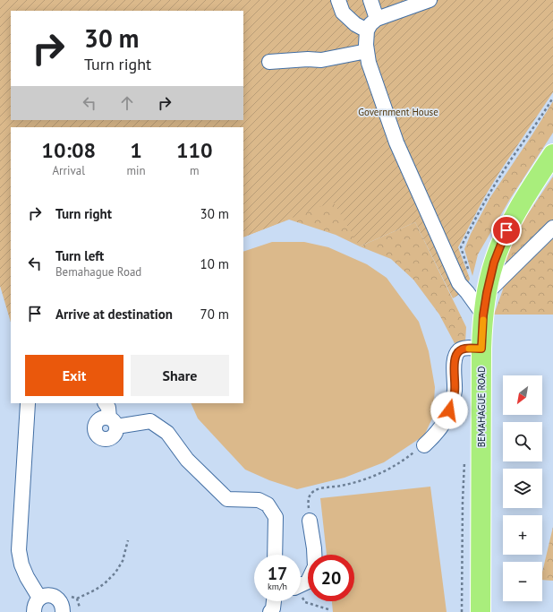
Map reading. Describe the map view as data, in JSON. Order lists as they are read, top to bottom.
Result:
{
  "streets": {
    "highway": ["BEMAHAGUE ROAD"]
  },
  "parks": ["Government House"],
  "north": "bottom left",
  "page": {
    "turn": ["30 m", "Turn right"],
    "eta": [
      "10:08",
      "Arrival",
      "1",
      "min",
      "110",
      "m"
    ],
    "list": [
      {
        "name": "Turn right",
        "value": "30 m"
      },
      {
        "name": "Turn left",
        "note": "Bemahague Road",
        "value": "10 m"
      },
      {
        "name": "Arrive at destination",
        "value": "70 m"
      }
    ],
    "buttons": ["Exit", "Share"],
    "map_buttons": ["+", "−"],
    "speed": "17 km/h",
    "limit": "20"
  }
}
